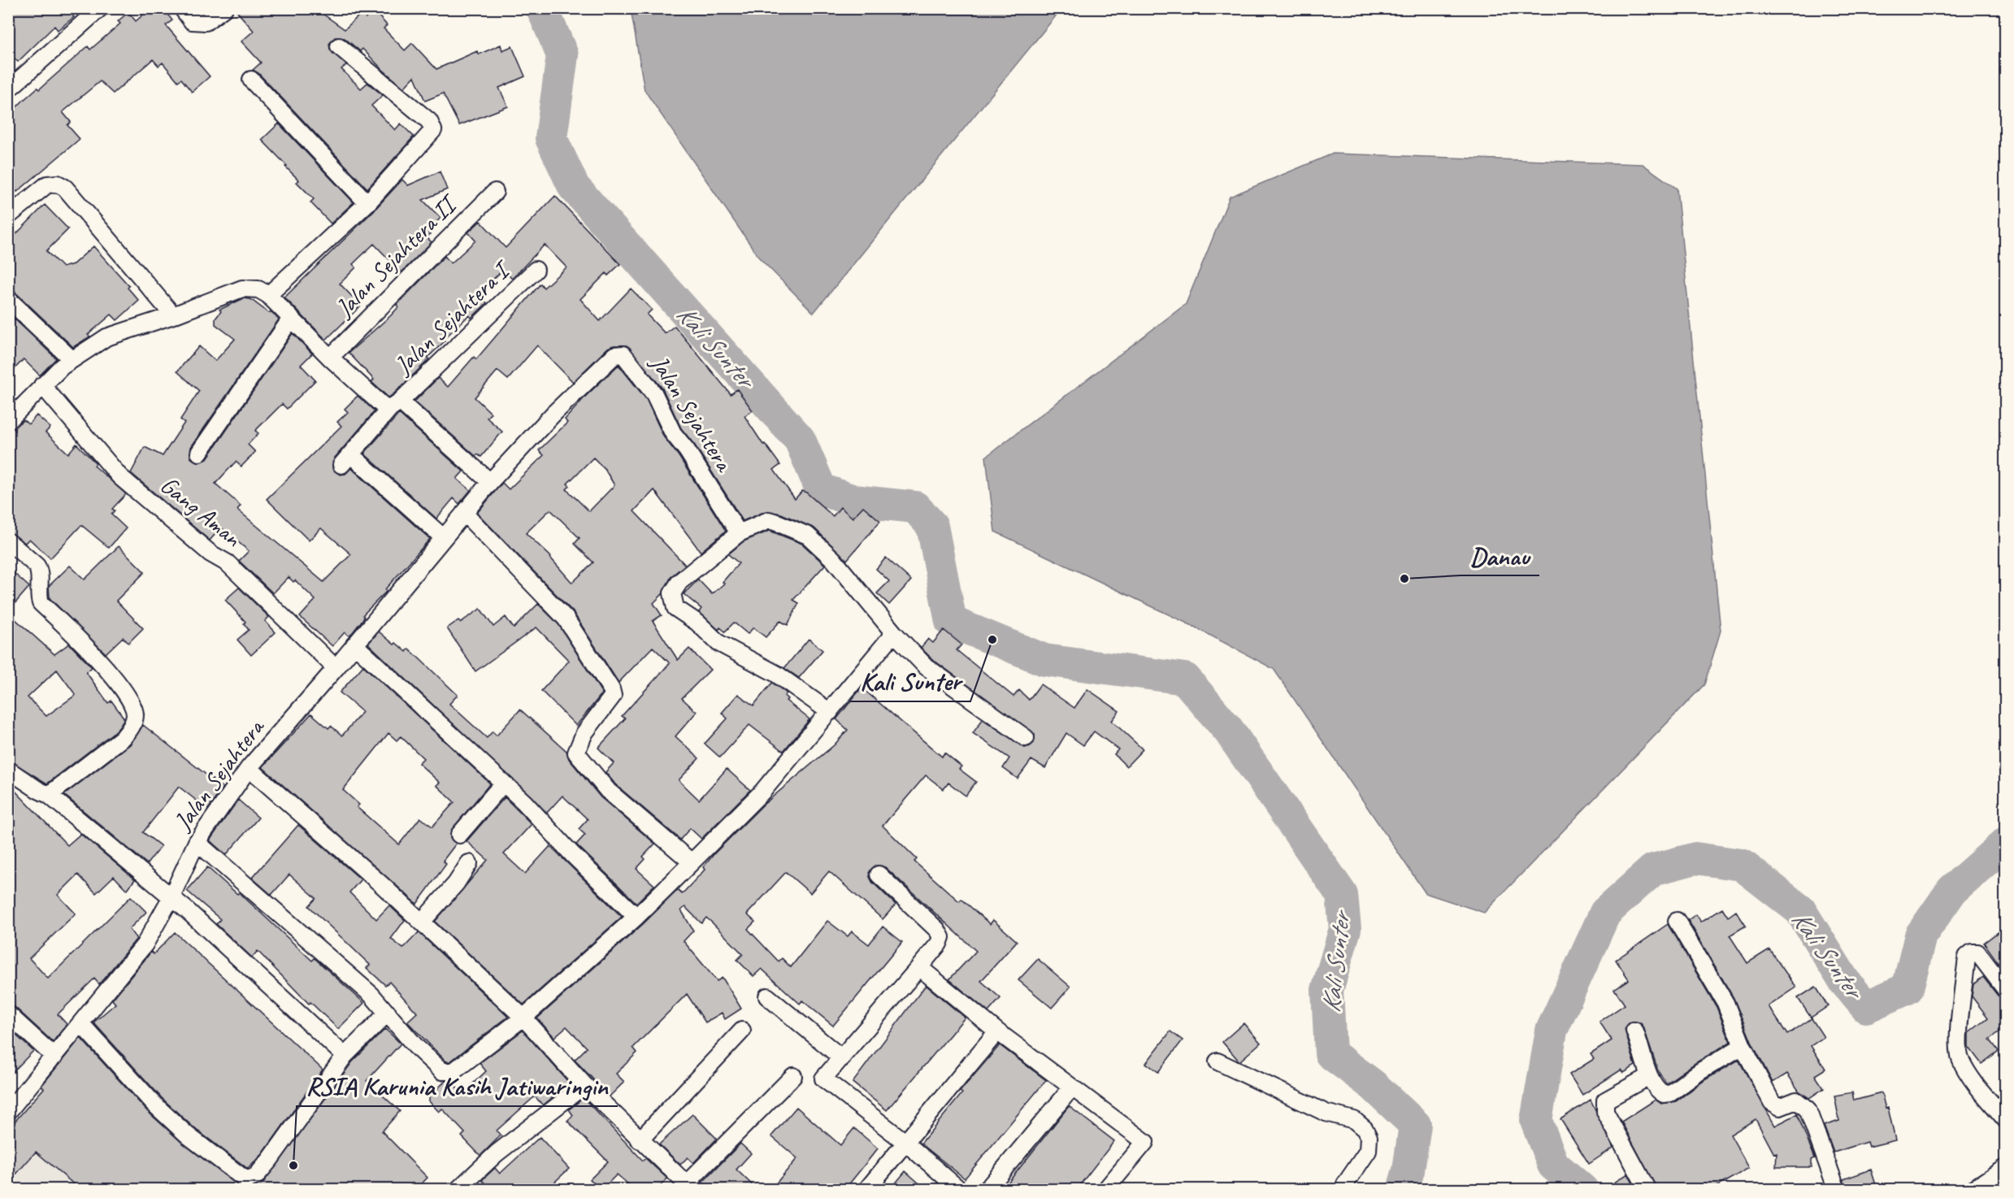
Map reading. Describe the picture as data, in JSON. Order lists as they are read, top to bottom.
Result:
{
  "streets": {
    "street": [
      "Jalan Sejahtera II",
      "Jalan Sejahtera I",
      "Jalan Sejahtera",
      "Gang Aman"
    ]
  },
  "crossings": [
    ["Jalan Sejahtera I", "Jalan Sejahtera"],
    ["Jalan Sejahtera", "Gang Aman"]
  ],
  "water": ["Kali Sunter"],
  "places": ["Danau", "Kali Sunter", "RSIA Karunia Kasih Jatiwaringin"]
}
